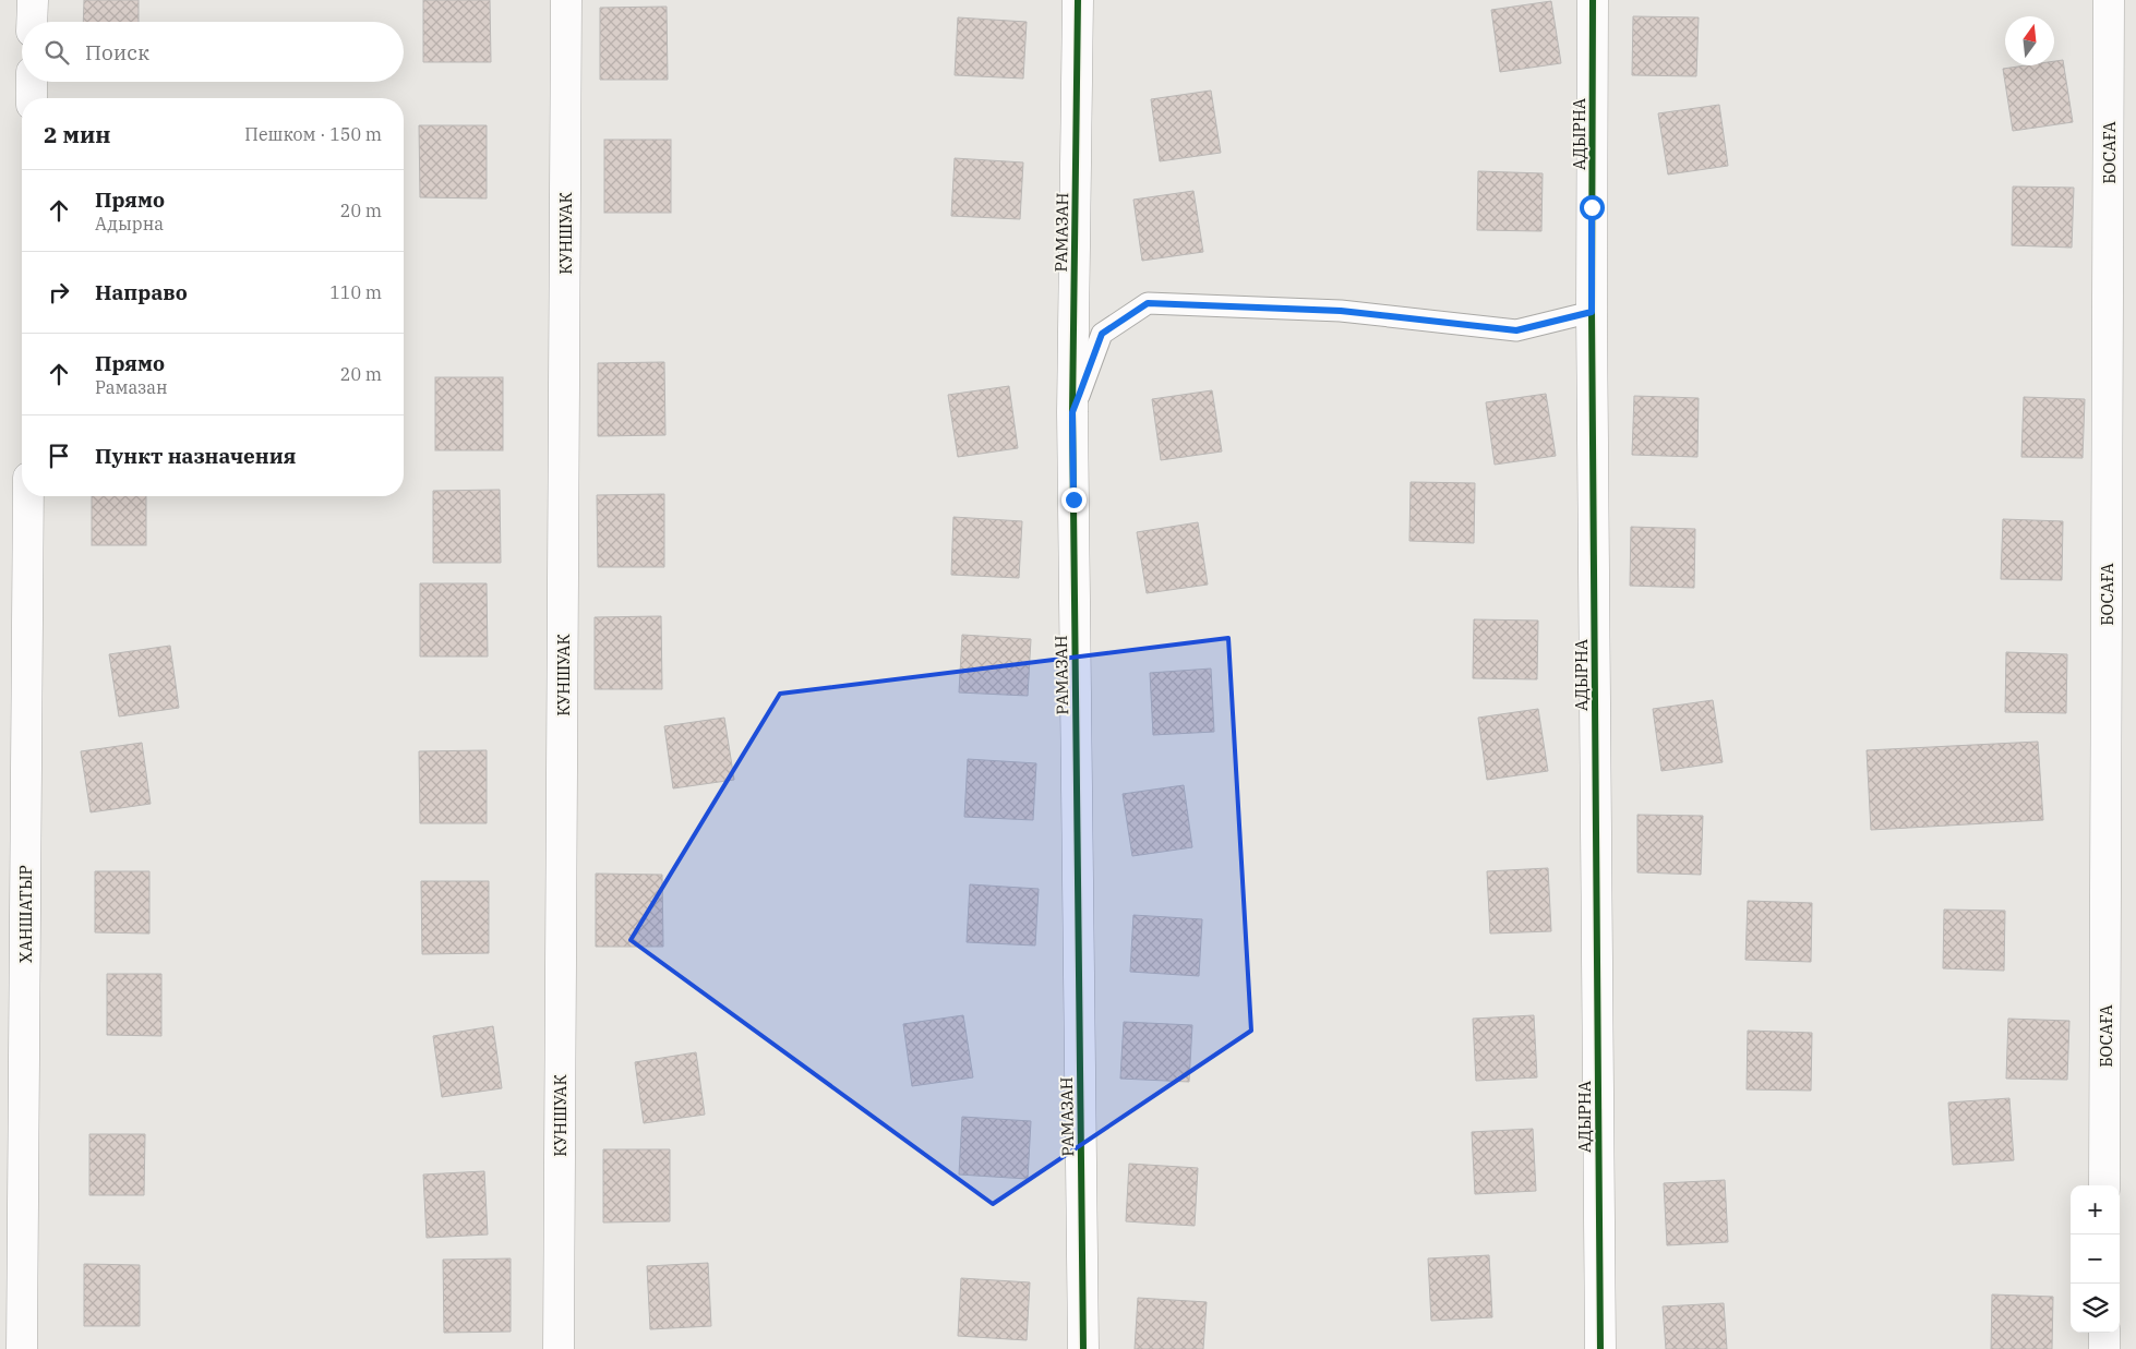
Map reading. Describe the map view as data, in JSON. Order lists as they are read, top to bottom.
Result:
{
  "streets": {
    "street": [
      "АДЫРНА",
      "БОСАҒА",
      "РАМАЗАН",
      "КУНШУАК",
      "ХАНШАТЫР"
    ]
  },
  "north": "top",
  "page": {
    "search": "Поиск",
    "heading": ["2 мин", "Пешком · 150 m"],
    "list": [
      ["Прямо", "Адырна", "20 m"],
      ["Направо", "110 m"],
      ["Прямо", "Рамазан", "20 m"],
      "Пункт назначения"
    ],
    "map_buttons": ["+", "−"]
  }
}
